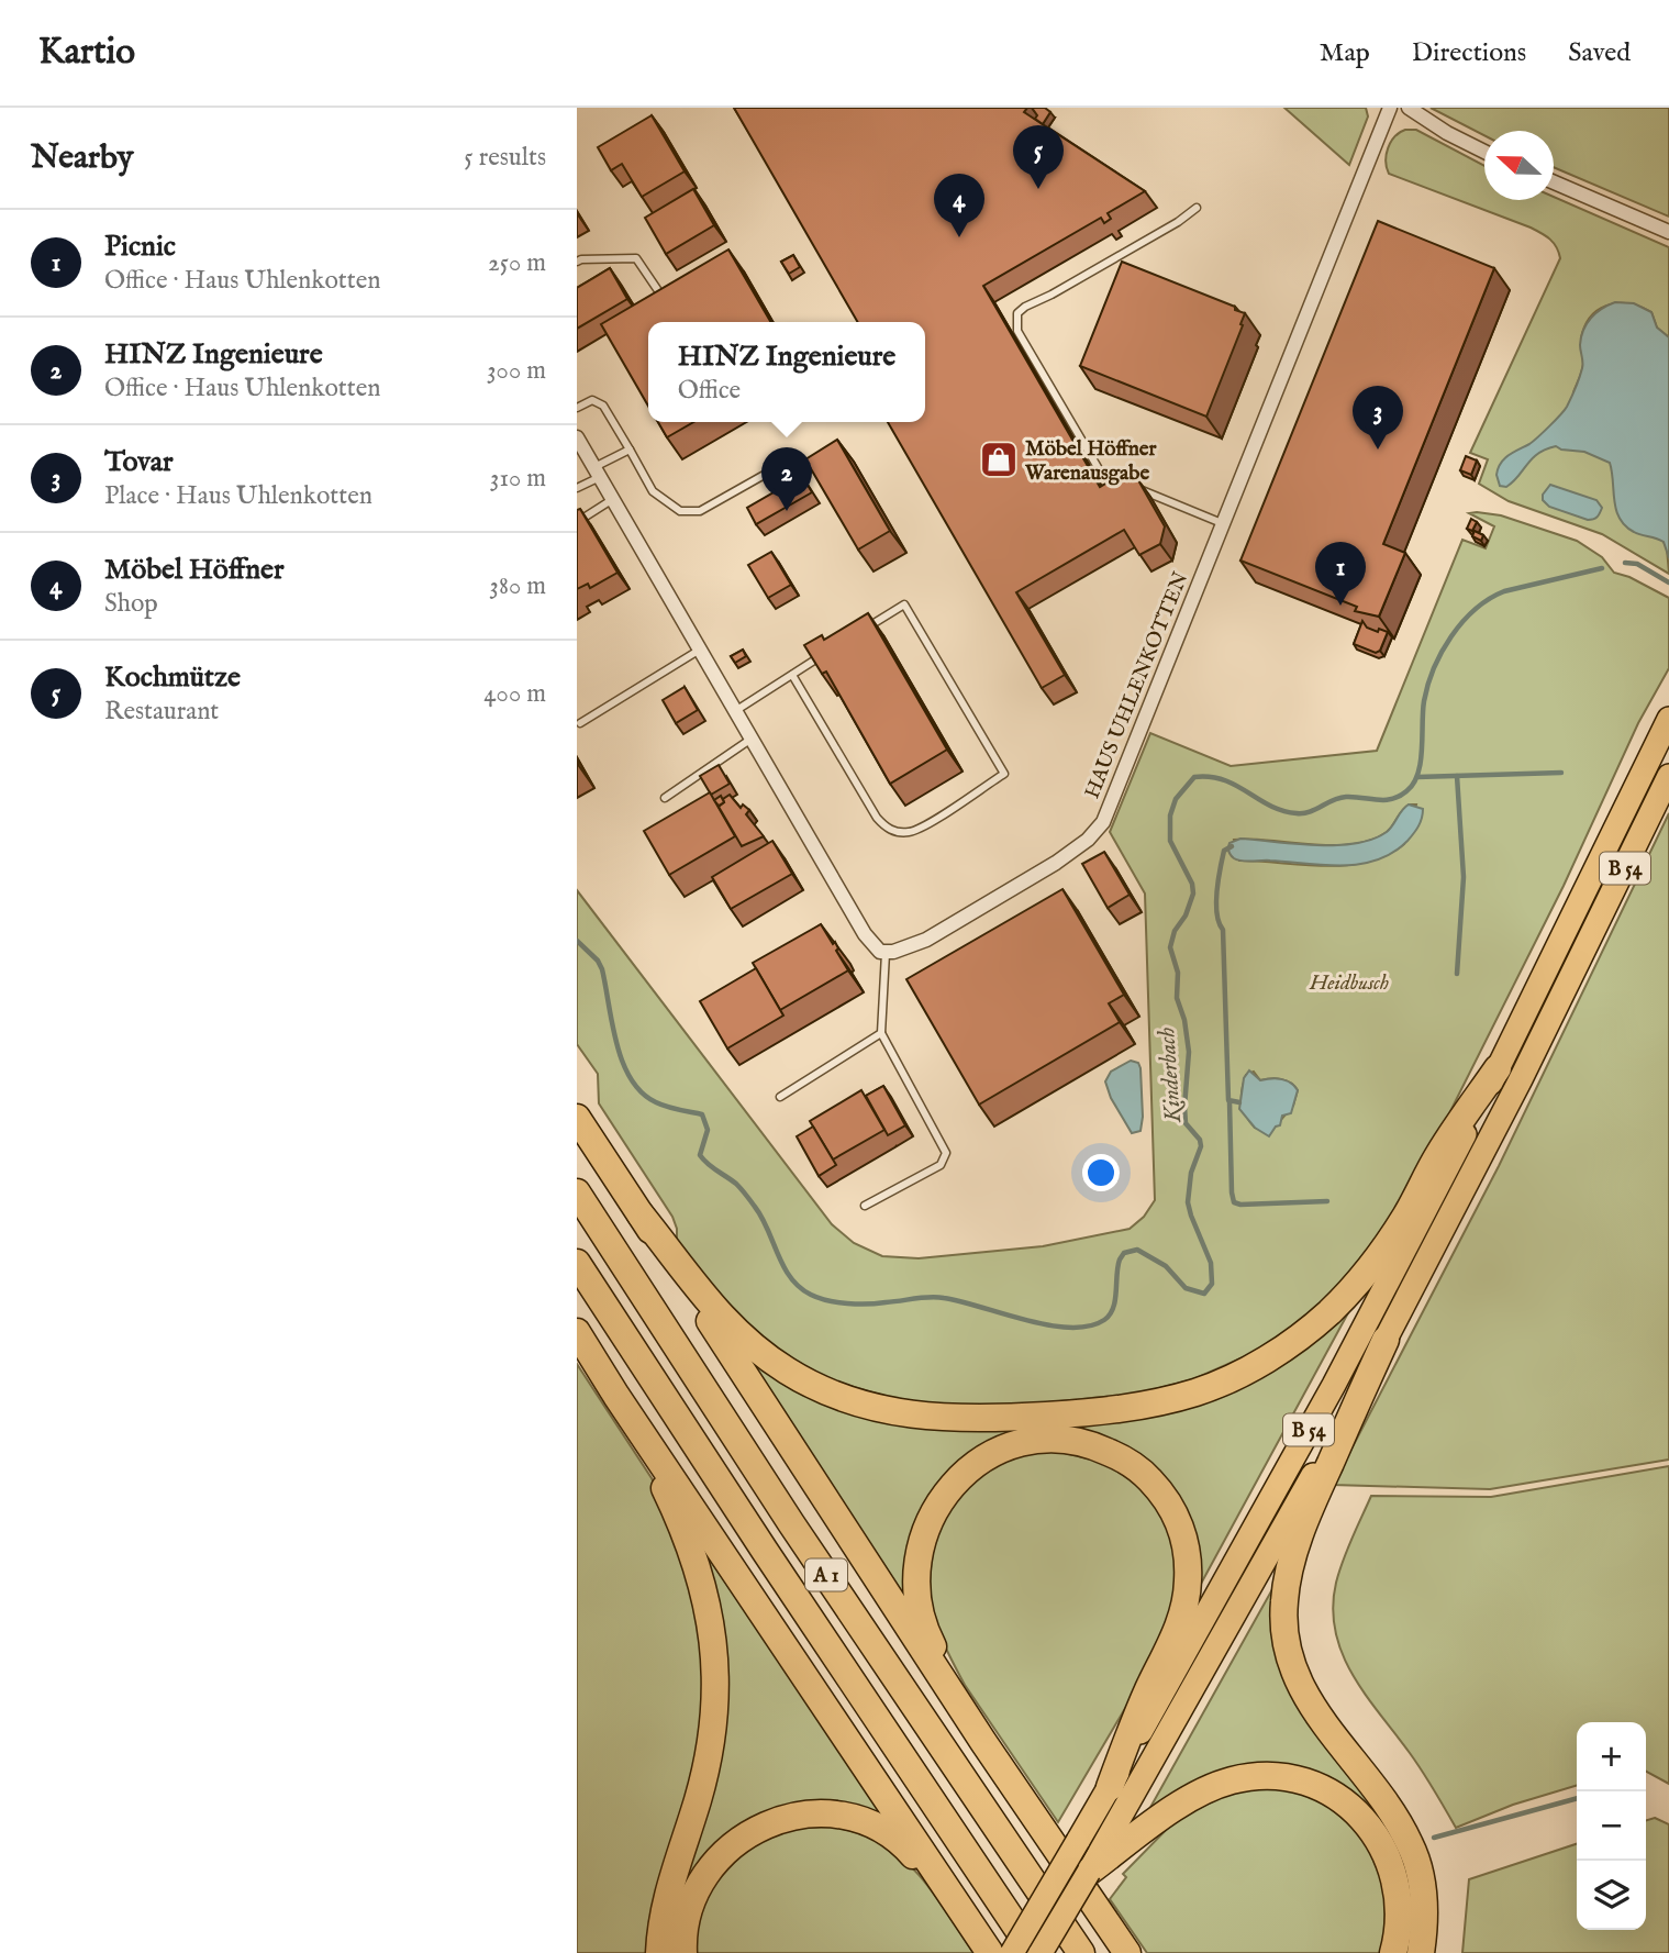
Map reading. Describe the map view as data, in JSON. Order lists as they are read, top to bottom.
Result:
{
  "streets": {
    "highway": ["B 54", "A 1"],
    "street": ["HAUS UHLENKOTTEN"]
  },
  "water": ["Kinderbach"],
  "parks": ["Heidbusch"],
  "places": {
    "shop": ["Möbel Höffner Warenausgabe"]
  },
  "north": "left",
  "page": {
    "header": "Kartio",
    "nav": ["Map", "Directions", "Saved"],
    "heading": ["Nearby", "5 results"],
    "pins": [
      "5",
      "4",
      "3",
      "2",
      "1"
    ],
    "list": [
      {
        "mark": "1",
        "name": "Picnic",
        "note": "Office · Haus Uhlenkotten",
        "value": "250 m"
      },
      {
        "mark": "2",
        "name": "HINZ Ingenieure",
        "note": "Office · Haus Uhlenkotten",
        "value": "300 m"
      },
      {
        "mark": "3",
        "name": "Tovar",
        "note": "Place · Haus Uhlenkotten",
        "value": "310 m"
      },
      {
        "mark": "4",
        "name": "Möbel Höffner",
        "note": "Shop",
        "value": "380 m"
      },
      {
        "mark": "5",
        "name": "Kochmütze",
        "note": "Restaurant",
        "value": "400 m"
      }
    ],
    "popup": ["HINZ Ingenieure", "Office"],
    "map_buttons": ["+", "−"]
  }
}
